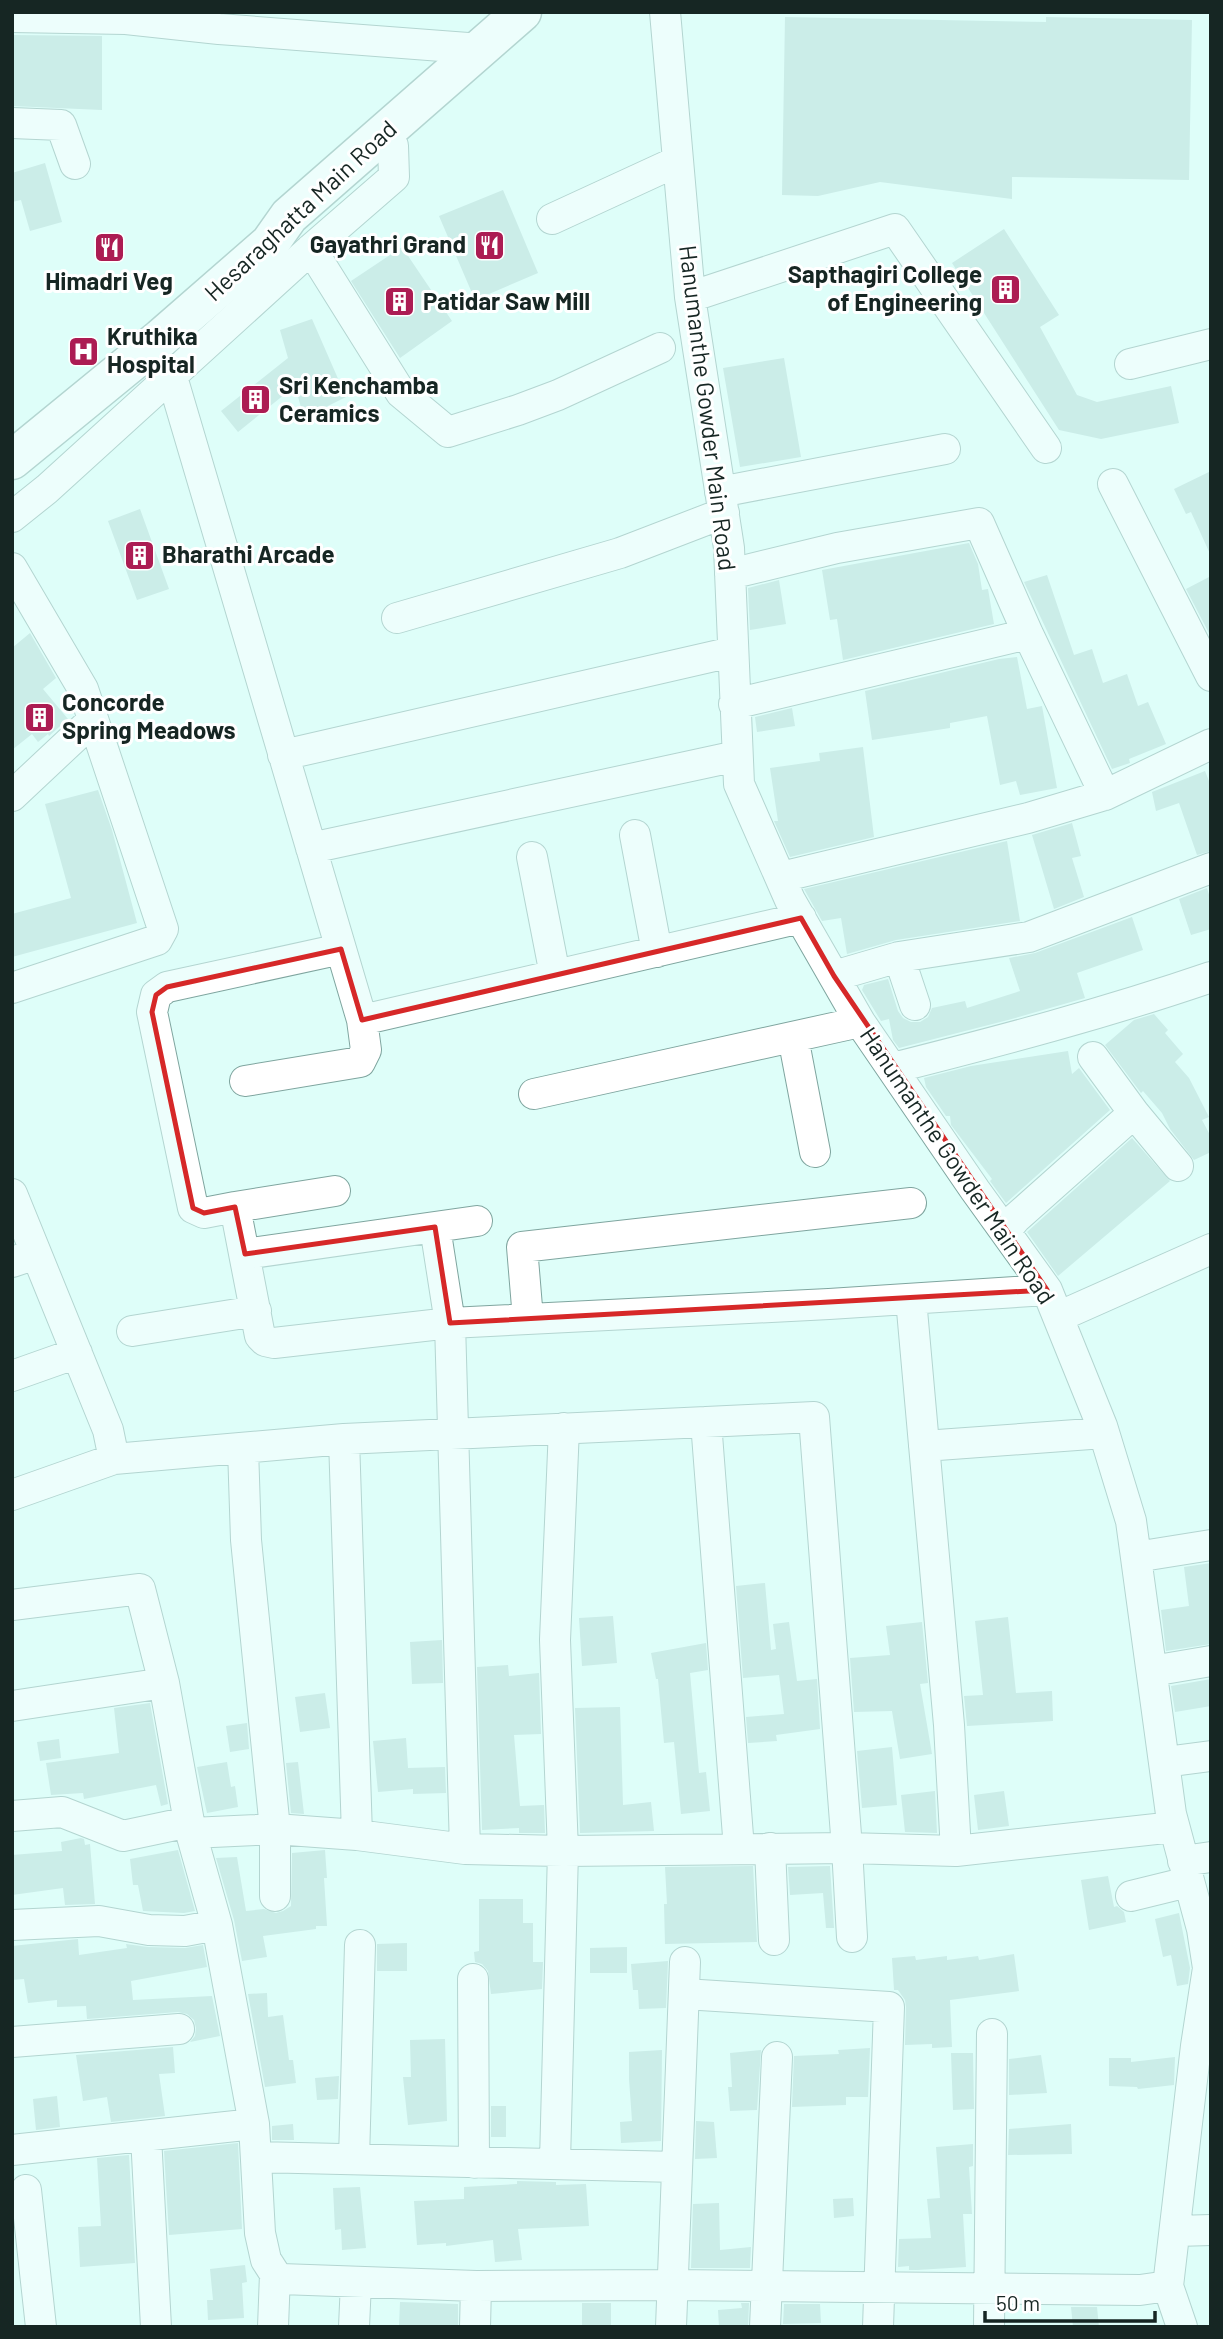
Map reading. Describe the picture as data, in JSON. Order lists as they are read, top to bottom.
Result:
{
  "streets": {
    "main road": ["Hesaraghatta Main Road"],
    "street": ["Hanumanthe Gowder Main Road"]
  },
  "places": {
    "restaurant": ["Gayathri Grand", "Himadri Veg"],
    "building": [
      "Sapthagiri College of Engineering",
      "Patidar Saw Mill",
      "Sri Kenchamba Ceramics",
      "Bharathi Arcade",
      "Concorde Spring Meadows"
    ],
    "hospital": ["Kruthika Hospital"]
  },
  "scale_bar": "50 m"
}
